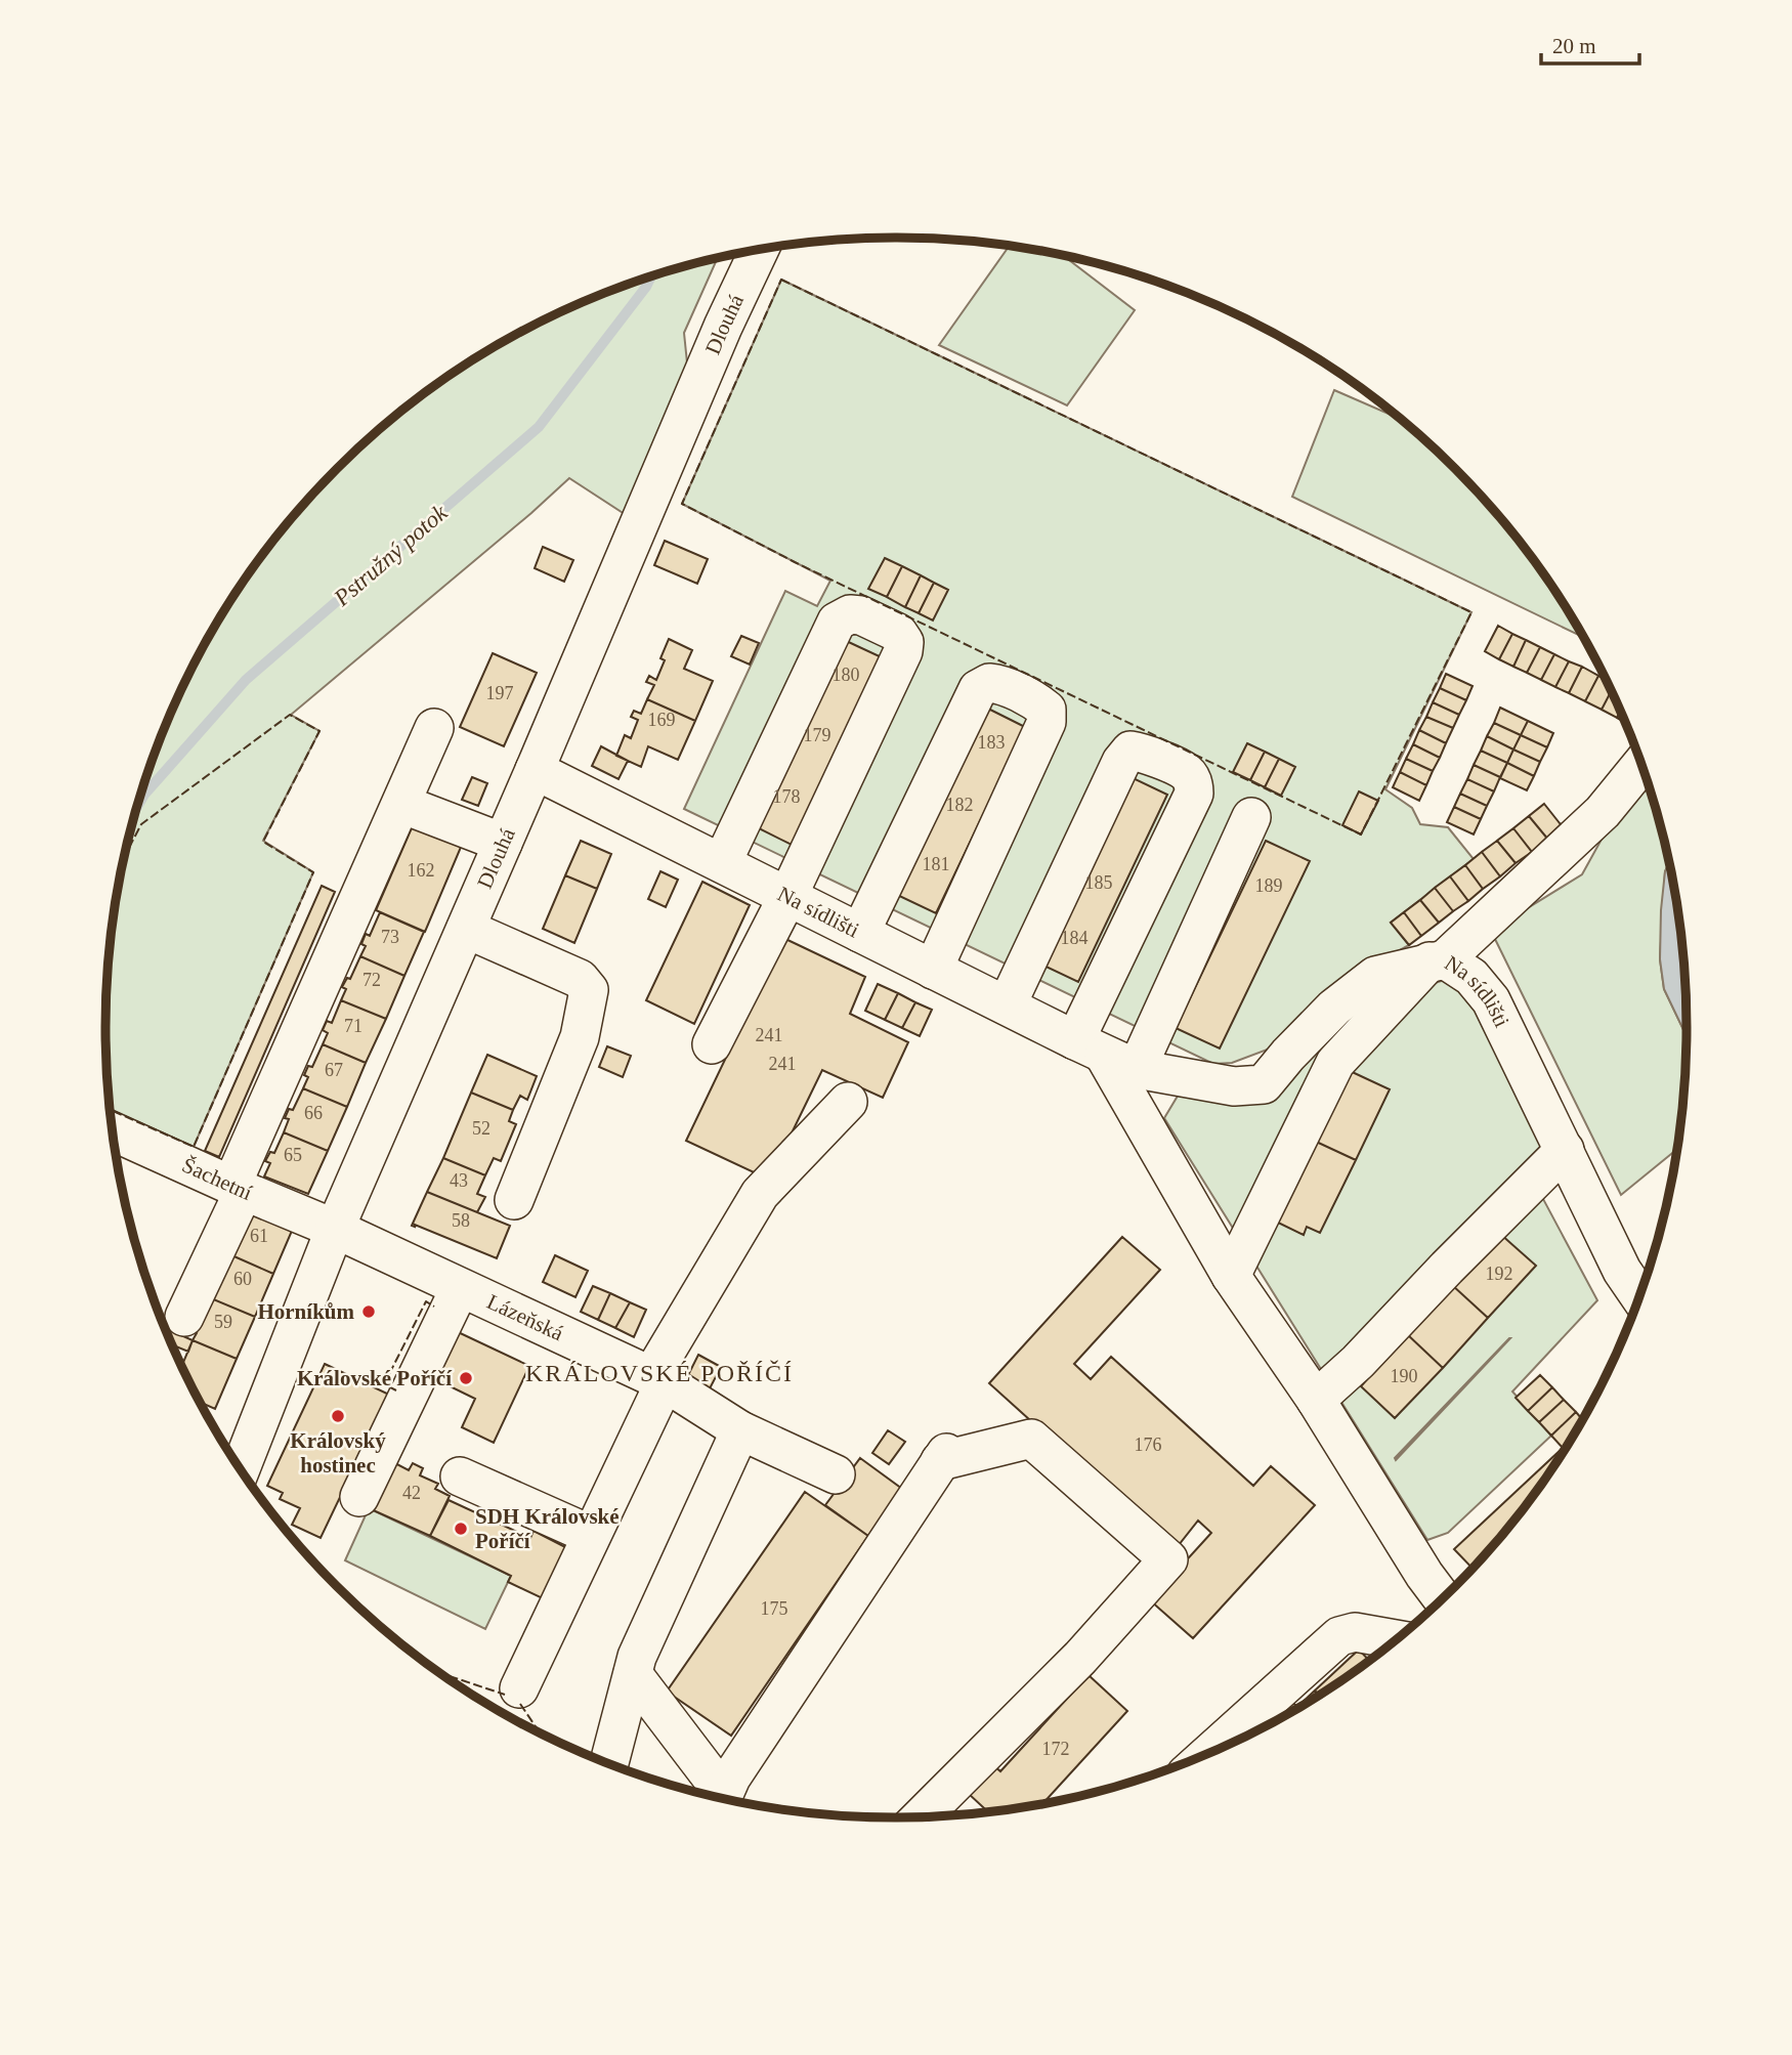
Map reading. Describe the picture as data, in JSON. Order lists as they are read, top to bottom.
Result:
{
  "streets": {
    "street": [
      "Dlouhá",
      "Na sídlišti",
      "Šachetní",
      "Lázeňská"
    ]
  },
  "crossings": [
    ["Dlouhá", "Na sídlišti"],
    ["Dlouhá", "Šachetní"],
    ["Dlouhá", "Lázeňská"],
    ["Šachetní", "Lázeňská"]
  ],
  "districts": ["KRÁLOVSKÉ POŘÍČÍ"],
  "water": ["Pstružný potok"],
  "places": [
    "Horníkům",
    "Královské Poříčí",
    "Královský hostinec",
    "SDH Královské Poříčí"
  ],
  "house_numbers": [
    "180",
    "197",
    "169",
    "179",
    "183",
    "178",
    "182",
    "181",
    "162",
    "185",
    "189",
    "73",
    "184",
    "72",
    "71",
    "241",
    "241",
    "67",
    "66",
    "52",
    "65",
    "43",
    "58",
    "61",
    "192",
    "60",
    "59",
    "190",
    "176",
    "42",
    "175",
    "172"
  ],
  "scale_bar": "20 m"
}
